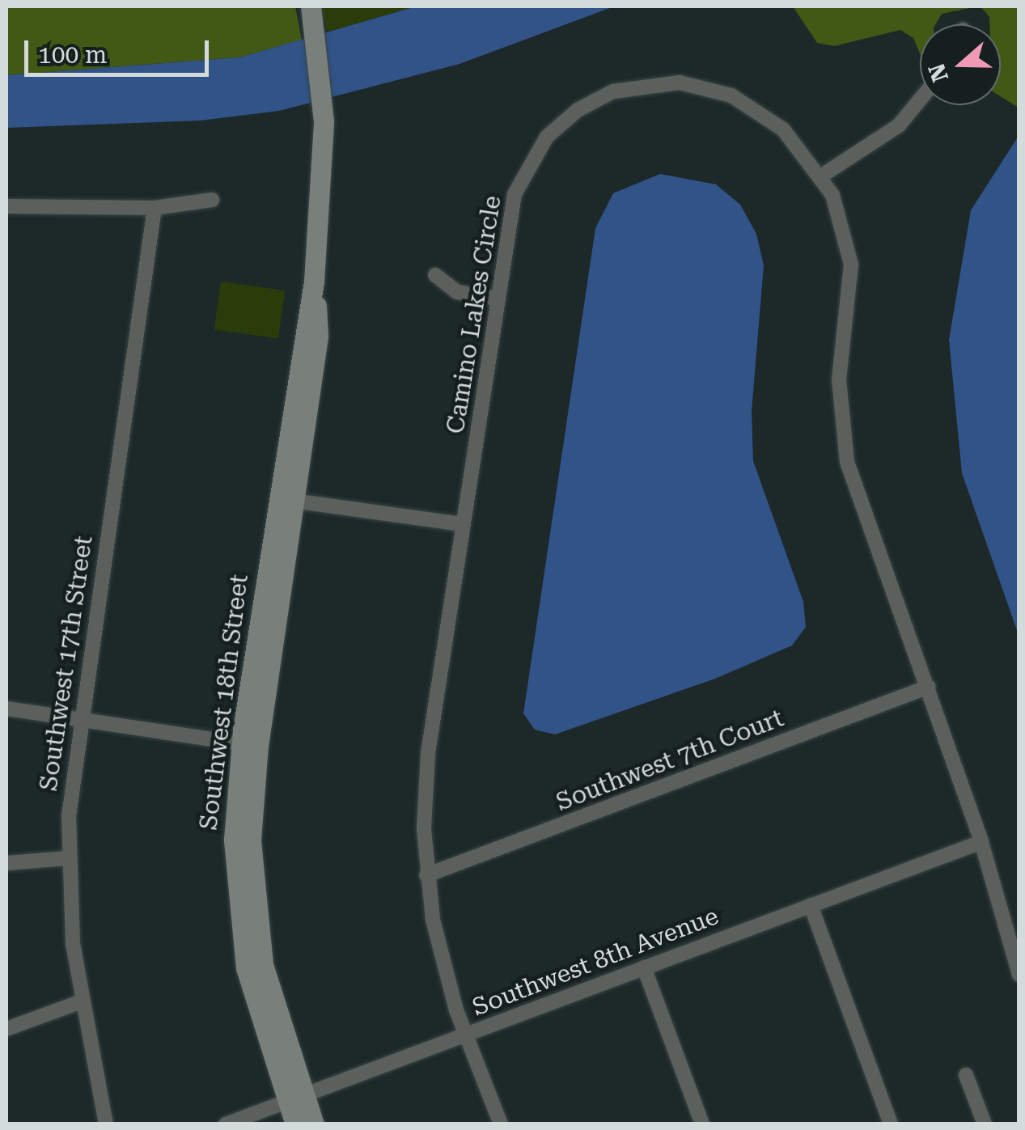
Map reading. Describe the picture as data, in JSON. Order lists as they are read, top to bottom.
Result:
{
  "streets": {
    "main road": ["Southwest 18th Street"],
    "street": [
      "Camino Lakes Circle",
      "Southwest 17th Street",
      "Southwest 7th Court",
      "Southwest 8th Avenue"
    ]
  },
  "crossings": [
    ["Camino Lakes Circle", "Southwest 7th Court"],
    ["Camino Lakes Circle", "Southwest 8th Avenue"],
    ["Southwest 18th Street", "Southwest 8th Avenue"]
  ],
  "scale_bar": "100 m",
  "north": "left"
}
